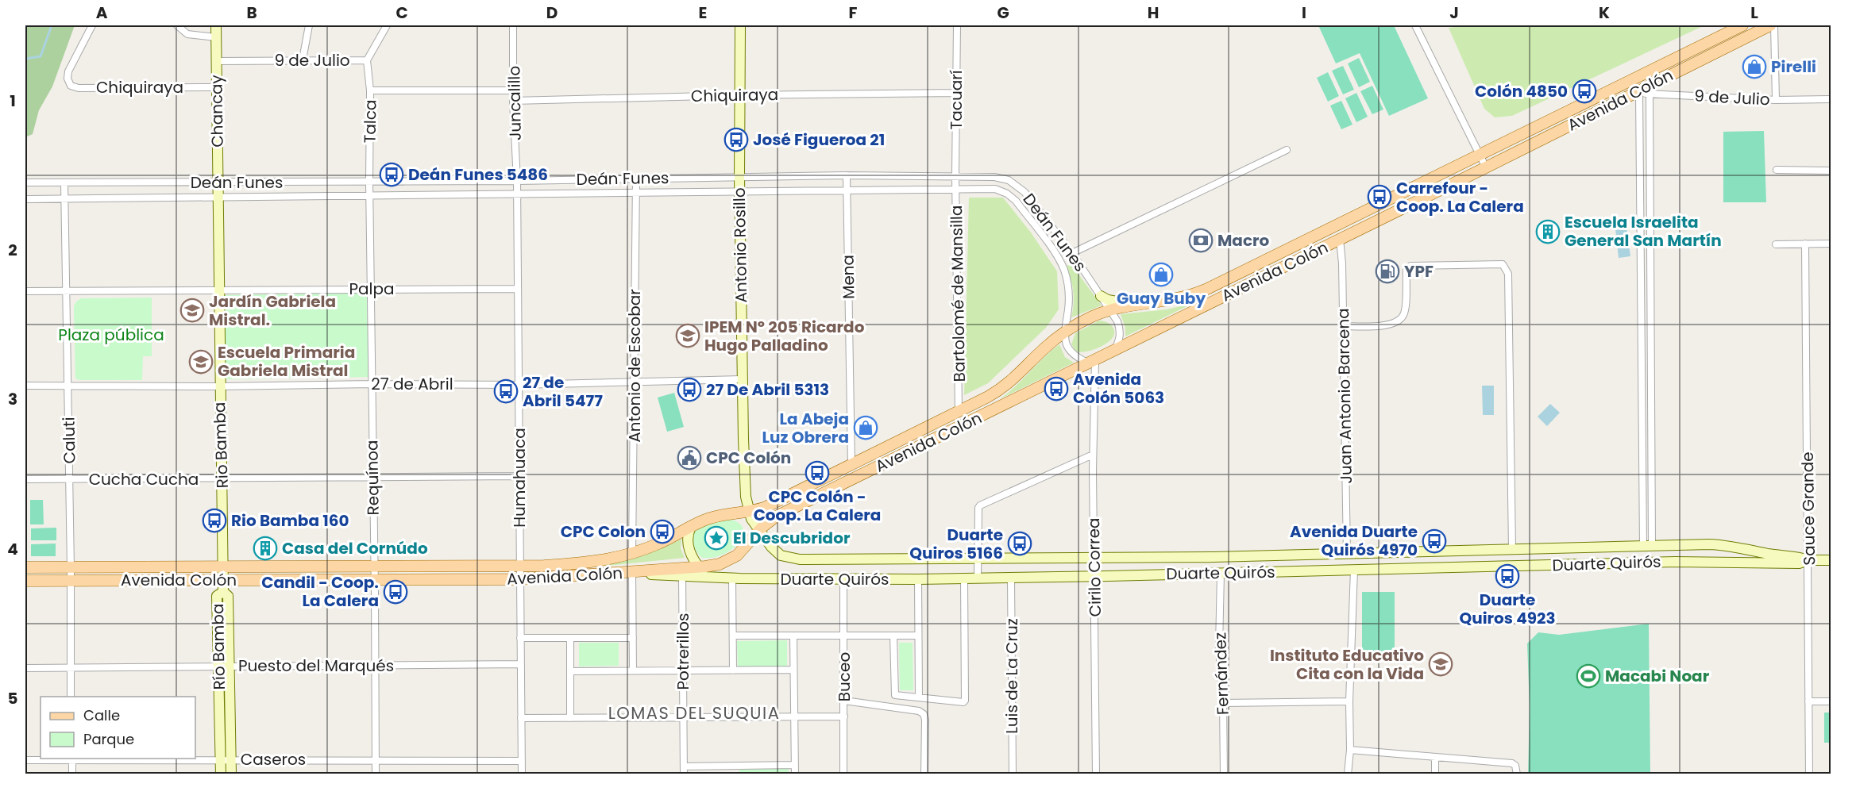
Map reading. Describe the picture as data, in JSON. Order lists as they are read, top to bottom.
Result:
{
  "streets": {
    "main road": [
      "Avenida Colón",
      "Chancay",
      "Antonio Rosillo",
      "Rio Bamba",
      "Duarte Quirós",
      "Río Bamba"
    ],
    "street": [
      "9 de Julio",
      "Chiquiraya",
      "Tacuarí",
      "Juncalillo",
      "Talca",
      "Deán Funes",
      "Mena",
      "Palpa",
      "Bartolomé de Mansilla",
      "Antonio de Escobar",
      "27 de Abril",
      "Juan Antonio Barcena",
      "Caluti",
      "Requínoa",
      "Humahuaca",
      "Cucha Cucha",
      "Sauce Grande",
      "Cirilo Correa",
      "Potrerillos",
      "Puesto del Marqués",
      "Fernández",
      "Luis de La Cruz",
      "Buceo",
      "Caseros"
    ]
  },
  "crossings": [
    ["9 de Julio", "Avenida Colón"],
    ["9 de Julio", "Chancay"],
    ["9 de Julio", "Talca"],
    ["Chiquiraya", "Tacuarí"],
    ["Chiquiraya", "Juncalillo"],
    ["Chiquiraya", "Chancay"],
    ["Chiquiraya", "Antonio Rosillo"],
    ["Tacuarí", "Deán Funes"],
    ["Tacuarí", "Bartolomé de Mansilla"],
    ["Avenida Colón", "Deán Funes"],
    ["Avenida Colón", "Antonio Rosillo"],
    ["Avenida Colón", "Mena"],
    ["Avenida Colón", "Bartolomé de Mansilla"],
    ["Avenida Colón", "Antonio de Escobar"],
    ["Avenida Colón", "Juan Antonio Barcena"],
    ["Avenida Colón", "Caluti"],
    ["Avenida Colón", "Rio Bamba"],
    ["Avenida Colón", "Requínoa"],
    ["Avenida Colón", "Humahuaca"],
    ["Avenida Colón", "Duarte Quirós"],
    ["Avenida Colón", "Cirilo Correa"],
    ["Juncalillo", "Deán Funes"],
    ["Juncalillo", "Humahuaca"],
    ["Chancay", "Deán Funes"],
    ["Chancay", "Rio Bamba"],
    ["Talca", "Deán Funes"],
    ["Talca", "Requínoa"],
    ["Deán Funes", "Antonio Rosillo"],
    ["Deán Funes", "Mena"],
    ["Deán Funes", "Bartolomé de Mansilla"],
    ["Deán Funes", "Antonio de Escobar"],
    ["Deán Funes", "Caluti"],
    ["Deán Funes", "Rio Bamba"],
    ["Deán Funes", "Requínoa"],
    ["Deán Funes", "Humahuaca"],
    ["Deán Funes", "Cirilo Correa"],
    ["Antonio Rosillo", "27 de Abril"],
    ["Antonio Rosillo", "Duarte Quirós"],
    ["Palpa", "Caluti"],
    ["Palpa", "Rio Bamba"],
    ["Palpa", "Requínoa"],
    ["Palpa", "Humahuaca"],
    ["Antonio de Escobar", "27 de Abril"],
    ["27 de Abril", "Caluti"],
    ["27 de Abril", "Rio Bamba"],
    ["27 de Abril", "Requínoa"],
    ["27 de Abril", "Humahuaca"],
    ["Juan Antonio Barcena", "Duarte Quirós"],
    ["Caluti", "Cucha Cucha"],
    ["Caluti", "Puesto del Marqués"],
    ["Rio Bamba", "Cucha Cucha"],
    ["Rio Bamba", "Río Bamba"],
    ["Requínoa", "Cucha Cucha"],
    ["Requínoa", "Puesto del Marqués"],
    ["Requínoa", "Caseros"],
    ["Humahuaca", "Cucha Cucha"],
    ["Humahuaca", "Puesto del Marqués"],
    ["Humahuaca", "Caseros"],
    ["Sauce Grande", "Duarte Quirós"],
    ["Duarte Quirós", "Cirilo Correa"],
    ["Duarte Quirós", "Potrerillos"],
    ["Duarte Quirós", "Fernández"],
    ["Duarte Quirós", "Luis de La Cruz"],
    ["Duarte Quirós", "Buceo"],
    ["Río Bamba", "Puesto del Marqués"],
    ["Río Bamba", "Caseros"]
  ],
  "districts": ["LOMAS DEL SUQUIA"],
  "parks": ["Plaza pública"],
  "places": {
    "shop": ["Pirelli", "Guay Buby", "La Abeja Luz Obrera"],
    "bus stop": [
      "Colón 4850",
      "José Figueroa 21",
      "Deán Funes 5486",
      "Carrefour - Coop. La Calera",
      "Avenida Colón 5063",
      "27 De Abril 5313",
      "27 de Abril 5477",
      "CPC Colón - Coop. La Calera",
      "Rio Bamba 160",
      "CPC Colon",
      "Avenida Duarte Quirós 4970",
      "Duarte Quiros 5166",
      "Duarte Quiros 4923",
      "Candil - Coop. La Calera"
    ],
    "building": ["Escuela Israelita General San Martín", "Casa del Cornúdo"],
    "bank": ["Macro"],
    "fuel station": ["YPF"],
    "school or university": [
      "Jardín Gabriela Mistral.",
      "IPEM Nº 205 Ricardo Hugo Palladino",
      "Escuela Primaria Gabriela Mistral",
      "Instituto Educativo Cita con la Vida"
    ],
    "public building": ["CPC Colón"],
    "place": ["El Descubridor"],
    "sports": ["Macabi Noar"]
  },
  "legend": ["Calle", "Parque"],
  "grid": {
    "columns": [
      "A",
      "B",
      "C",
      "D",
      "E",
      "F",
      "G",
      "H",
      "I",
      "J",
      "K",
      "L"
    ],
    "rows": [
      "1",
      "2",
      "3",
      "4",
      "5"
    ]
  }
}
